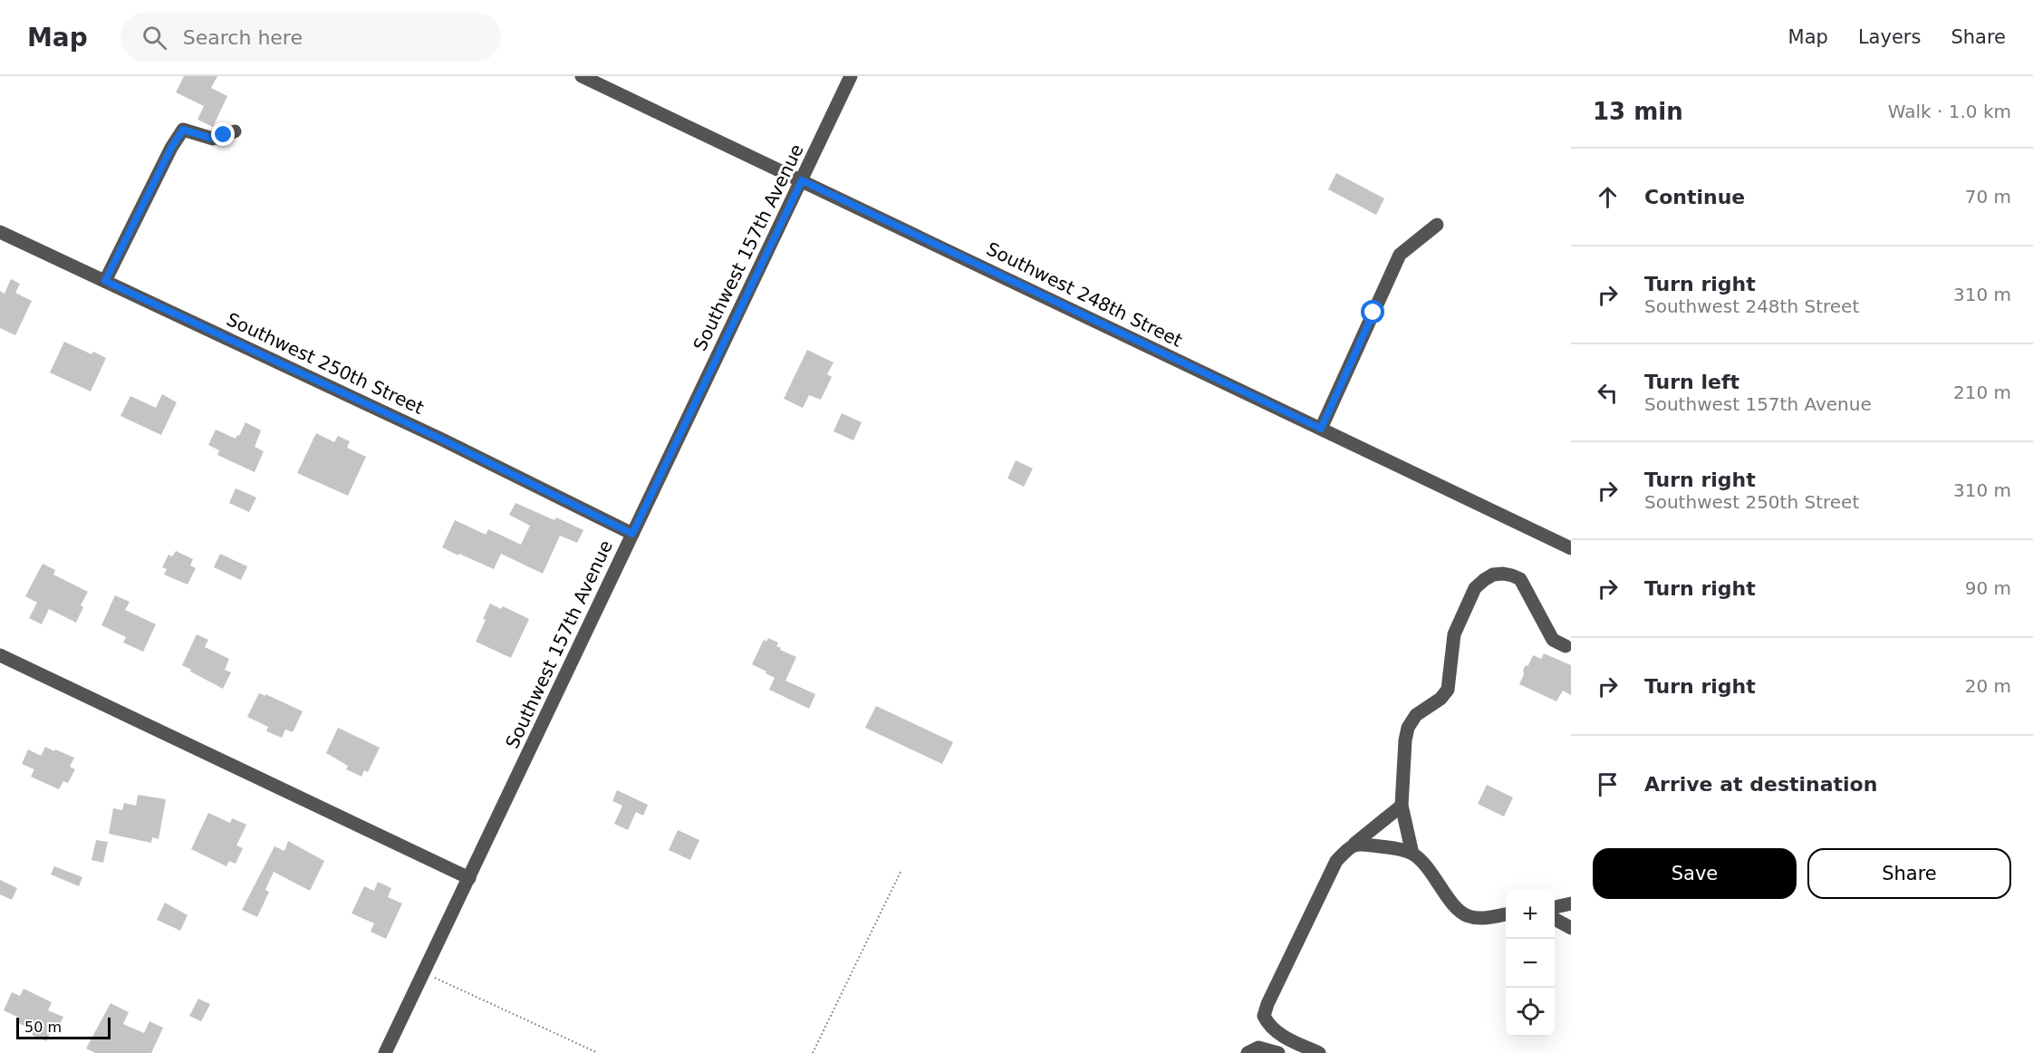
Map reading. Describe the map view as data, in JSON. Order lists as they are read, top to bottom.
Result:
{
  "streets": {
    "street": ["Southwest 157th Avenue", "Southwest 248th Street", "Southwest 250th Street"]
  },
  "crossings": [
    ["Southwest 157th Avenue", "Southwest 248th Street"],
    ["Southwest 157th Avenue", "Southwest 250th Street"]
  ],
  "scale_bar": "50 m",
  "page": {
    "header": "Map",
    "search": "Search here",
    "nav": ["Map", "Layers", "Share"],
    "heading": ["13 min", "Walk · 1.0 km"],
    "list": [
      ["Continue", "70 m"],
      ["Turn right", "Southwest 248th Street", "310 m"],
      ["Turn left", "Southwest 157th Avenue", "210 m"],
      ["Turn right", "Southwest 250th Street", "310 m"],
      ["Turn right", "90 m"],
      ["Turn right", "20 m"],
      "Arrive at destination"
    ],
    "buttons": ["Save", "Share"],
    "map_buttons": ["+", "−"],
    "scale": "50 m"
  }
}
